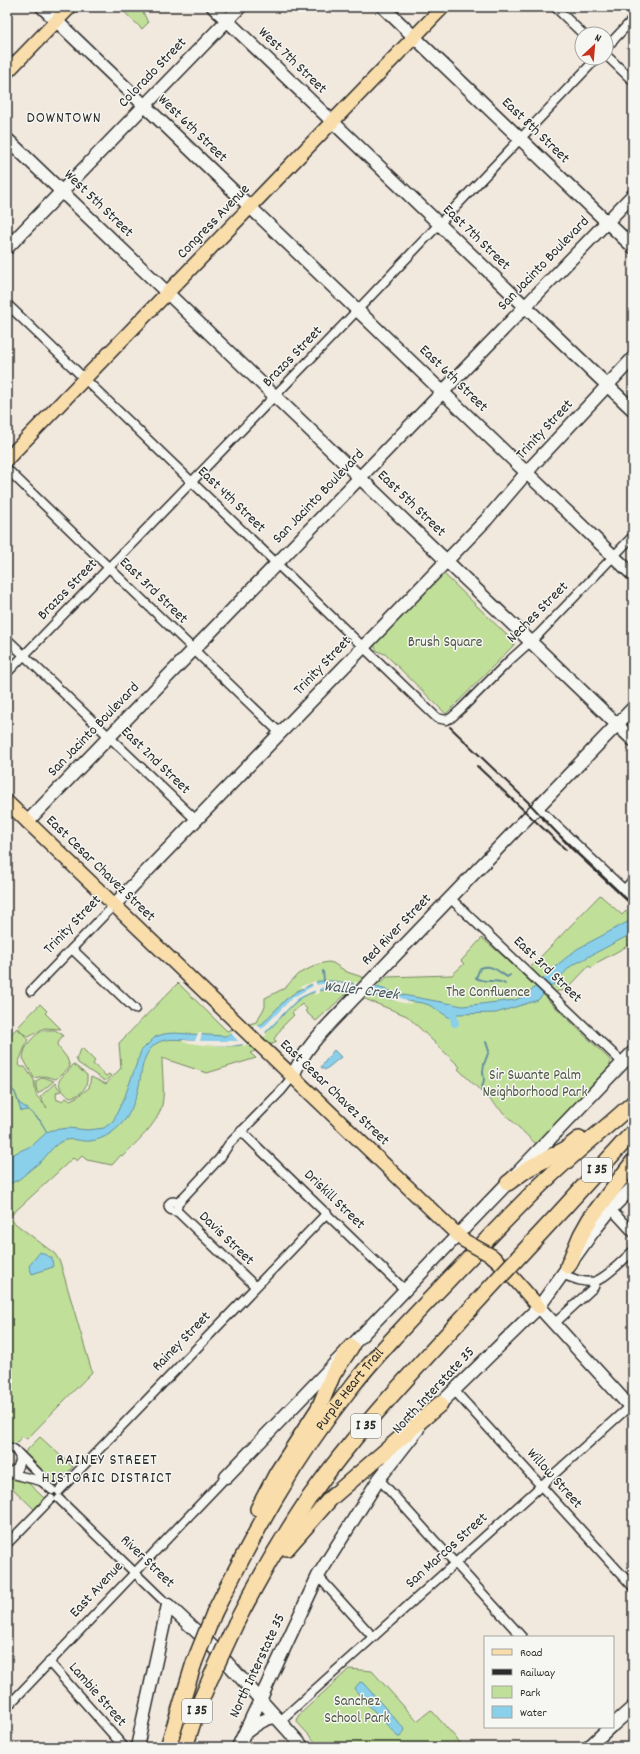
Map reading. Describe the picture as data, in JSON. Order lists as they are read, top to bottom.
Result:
{
  "streets": {
    "highway": ["I 35", "Purple Heart Trail"],
    "main road": [
      "West 7th Street",
      "Colorado Street",
      "West 6th Street",
      "East 8th Street",
      "West 5th Street",
      "Congress Avenue",
      "East 7th Street",
      "San Jacinto Boulevard",
      "East 6th Street",
      "Trinity Street",
      "East 5th Street",
      "East Cesar Chavez Street",
      "Red River Street",
      "North Interstate 35",
      "River Street"
    ],
    "street": [
      "Brazos Street",
      "East 4th Street",
      "East 3rd Street",
      "Neches Street",
      "East 2nd Street",
      "Driskill Street",
      "Davis Street",
      "Rainey Street",
      "Willow Street",
      "San Marcos Street",
      "East Avenue",
      "Lambie Street"
    ]
  },
  "crossings": [
    ["West 7th Street", "Colorado Street"],
    ["West 7th Street", "Congress Avenue"],
    ["West 7th Street", "East 7th Street"],
    ["Colorado Street", "West 6th Street"],
    ["Colorado Street", "West 5th Street"],
    ["West 6th Street", "Congress Avenue"],
    ["West 6th Street", "East 6th Street"],
    ["East 8th Street", "Congress Avenue"],
    ["East 8th Street", "San Jacinto Boulevard"],
    ["East 8th Street", "Brazos Street"],
    ["West 5th Street", "Congress Avenue"],
    ["West 5th Street", "East 5th Street"],
    ["Congress Avenue", "East 7th Street"],
    ["Congress Avenue", "East 6th Street"],
    ["Congress Avenue", "East 4th Street"],
    ["Congress Avenue", "East 5th Street"],
    ["East 7th Street", "San Jacinto Boulevard"],
    ["East 7th Street", "Brazos Street"],
    ["East 7th Street", "Trinity Street"],
    ["San Jacinto Boulevard", "East 6th Street"],
    ["San Jacinto Boulevard", "East 4th Street"],
    ["San Jacinto Boulevard", "East 5th Street"],
    ["San Jacinto Boulevard", "East 3rd Street"],
    ["San Jacinto Boulevard", "East 2nd Street"],
    ["San Jacinto Boulevard", "East Cesar Chavez Street"],
    ["Brazos Street", "East 6th Street"],
    ["Brazos Street", "East 4th Street"],
    ["Brazos Street", "East 5th Street"],
    ["Brazos Street", "East 3rd Street"],
    ["Brazos Street", "East 2nd Street"],
    ["East 6th Street", "Trinity Street"],
    ["East 6th Street", "Neches Street"],
    ["Trinity Street", "East 4th Street"],
    ["Trinity Street", "East 5th Street"],
    ["Trinity Street", "East 3rd Street"],
    ["Trinity Street", "East 2nd Street"],
    ["Trinity Street", "East Cesar Chavez Street"],
    ["East 4th Street", "Neches Street"],
    ["East 5th Street", "Neches Street"],
    ["East 5th Street", "Red River Street"],
    ["East 3rd Street", "Red River Street"],
    ["East Cesar Chavez Street", "Red River Street"],
    ["East Cesar Chavez Street", "North Interstate 35"],
    ["East Cesar Chavez Street", "San Marcos Street"],
    ["Red River Street", "Driskill Street"],
    ["Red River Street", "Davis Street"],
    ["Driskill Street", "Rainey Street"],
    ["Davis Street", "Rainey Street"],
    ["Rainey Street", "River Street"],
    ["North Interstate 35", "Willow Street"],
    ["North Interstate 35", "River Street"],
    ["Willow Street", "San Marcos Street"],
    ["San Marcos Street", "River Street"],
    ["River Street", "East Avenue"],
    ["East Avenue", "Lambie Street"]
  ],
  "districts": ["DOWNTOWN", "RAINEY STREET HISTORIC DISTRICT"],
  "water": ["Waller Creek"],
  "parks": [
    "Brush Square",
    "The Confluence",
    "Sir Swante Palm Neighborhood Park",
    "Sanchez School Park"
  ],
  "legend": [
    "Road",
    "Railway",
    "Park",
    "Water"
  ],
  "north": "top right"
}
